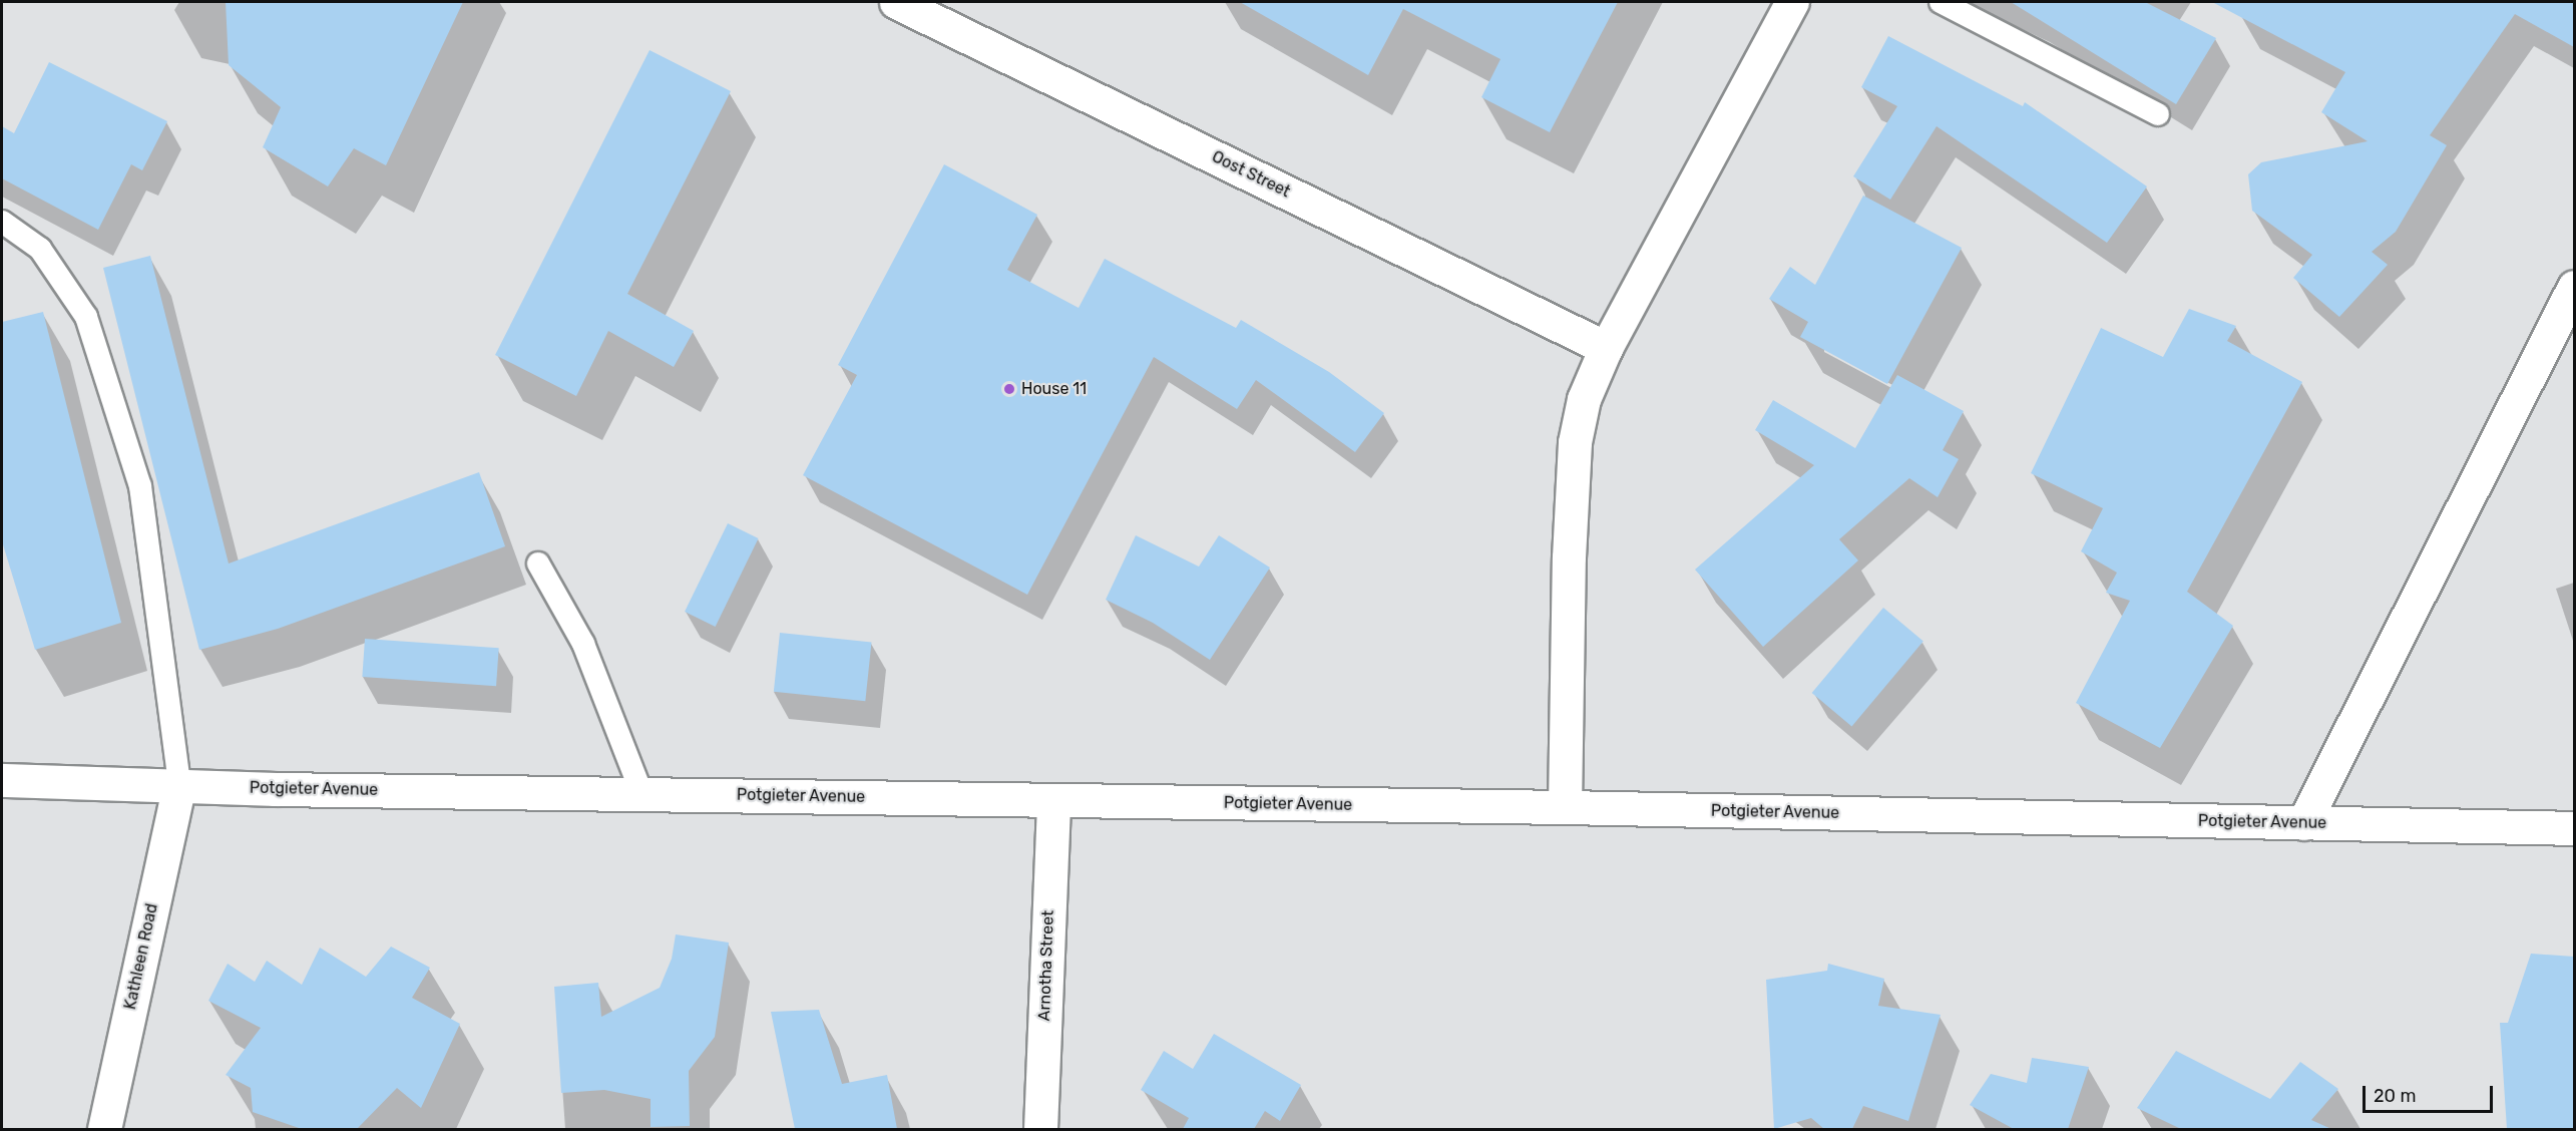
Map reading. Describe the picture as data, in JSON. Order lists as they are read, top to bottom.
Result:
{
  "streets": {
    "street": [
      "Oost Street",
      "Potgieter Avenue",
      "Kathleen Road",
      "Arnotha Street"
    ]
  },
  "crossings": [
    ["Potgieter Avenue", "Kathleen Road"],
    ["Potgieter Avenue", "Arnotha Street"]
  ],
  "places": ["House 11"],
  "scale_bar": "20 m"
}
